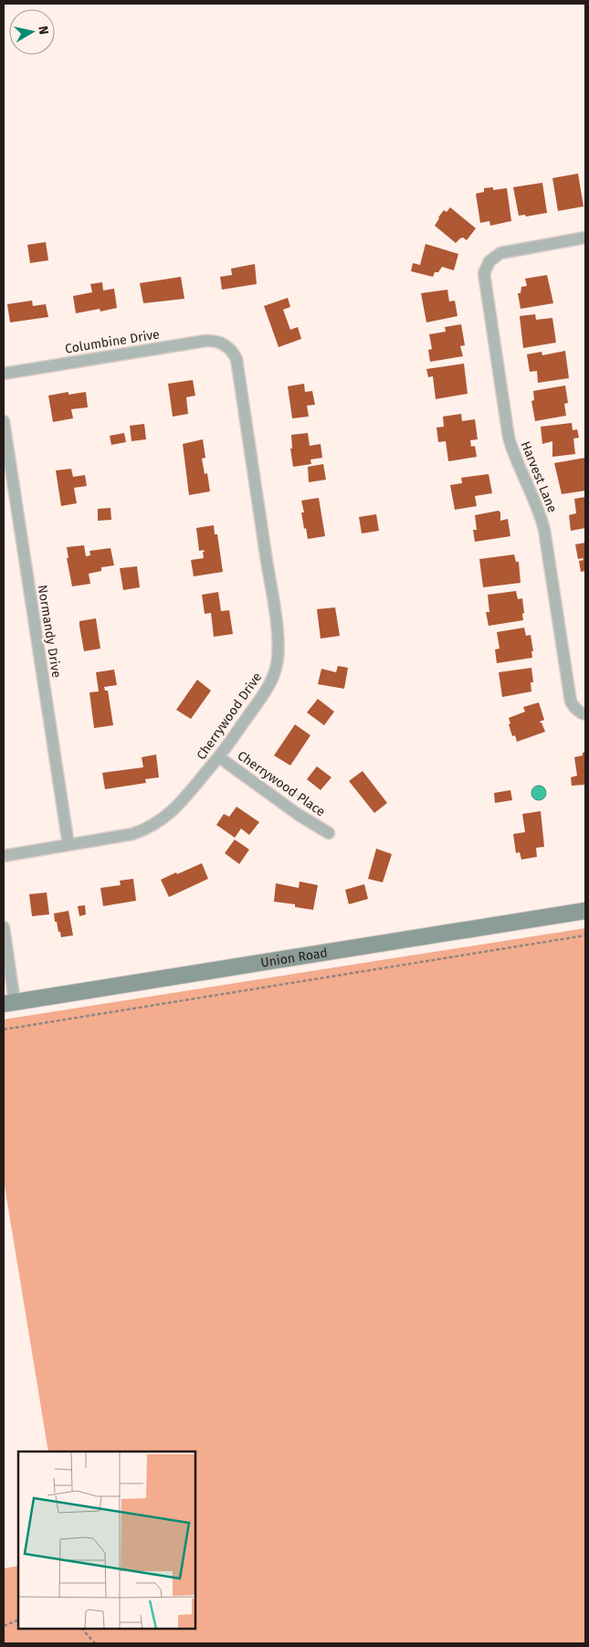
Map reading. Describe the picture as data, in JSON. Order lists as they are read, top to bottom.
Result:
{
  "streets": {
    "main road": ["Union Road"],
    "street": [
      "Columbine Drive",
      "Harvest Lane",
      "Normandy Drive",
      "Cherrywood Drive",
      "Cherrywood Place"
    ]
  },
  "crossings": [
    ["Columbine Drive", "Cherrywood Drive"],
    ["Normandy Drive", "Cherrywood Drive"],
    ["Cherrywood Drive", "Cherrywood Place"]
  ],
  "north": "right"
}
